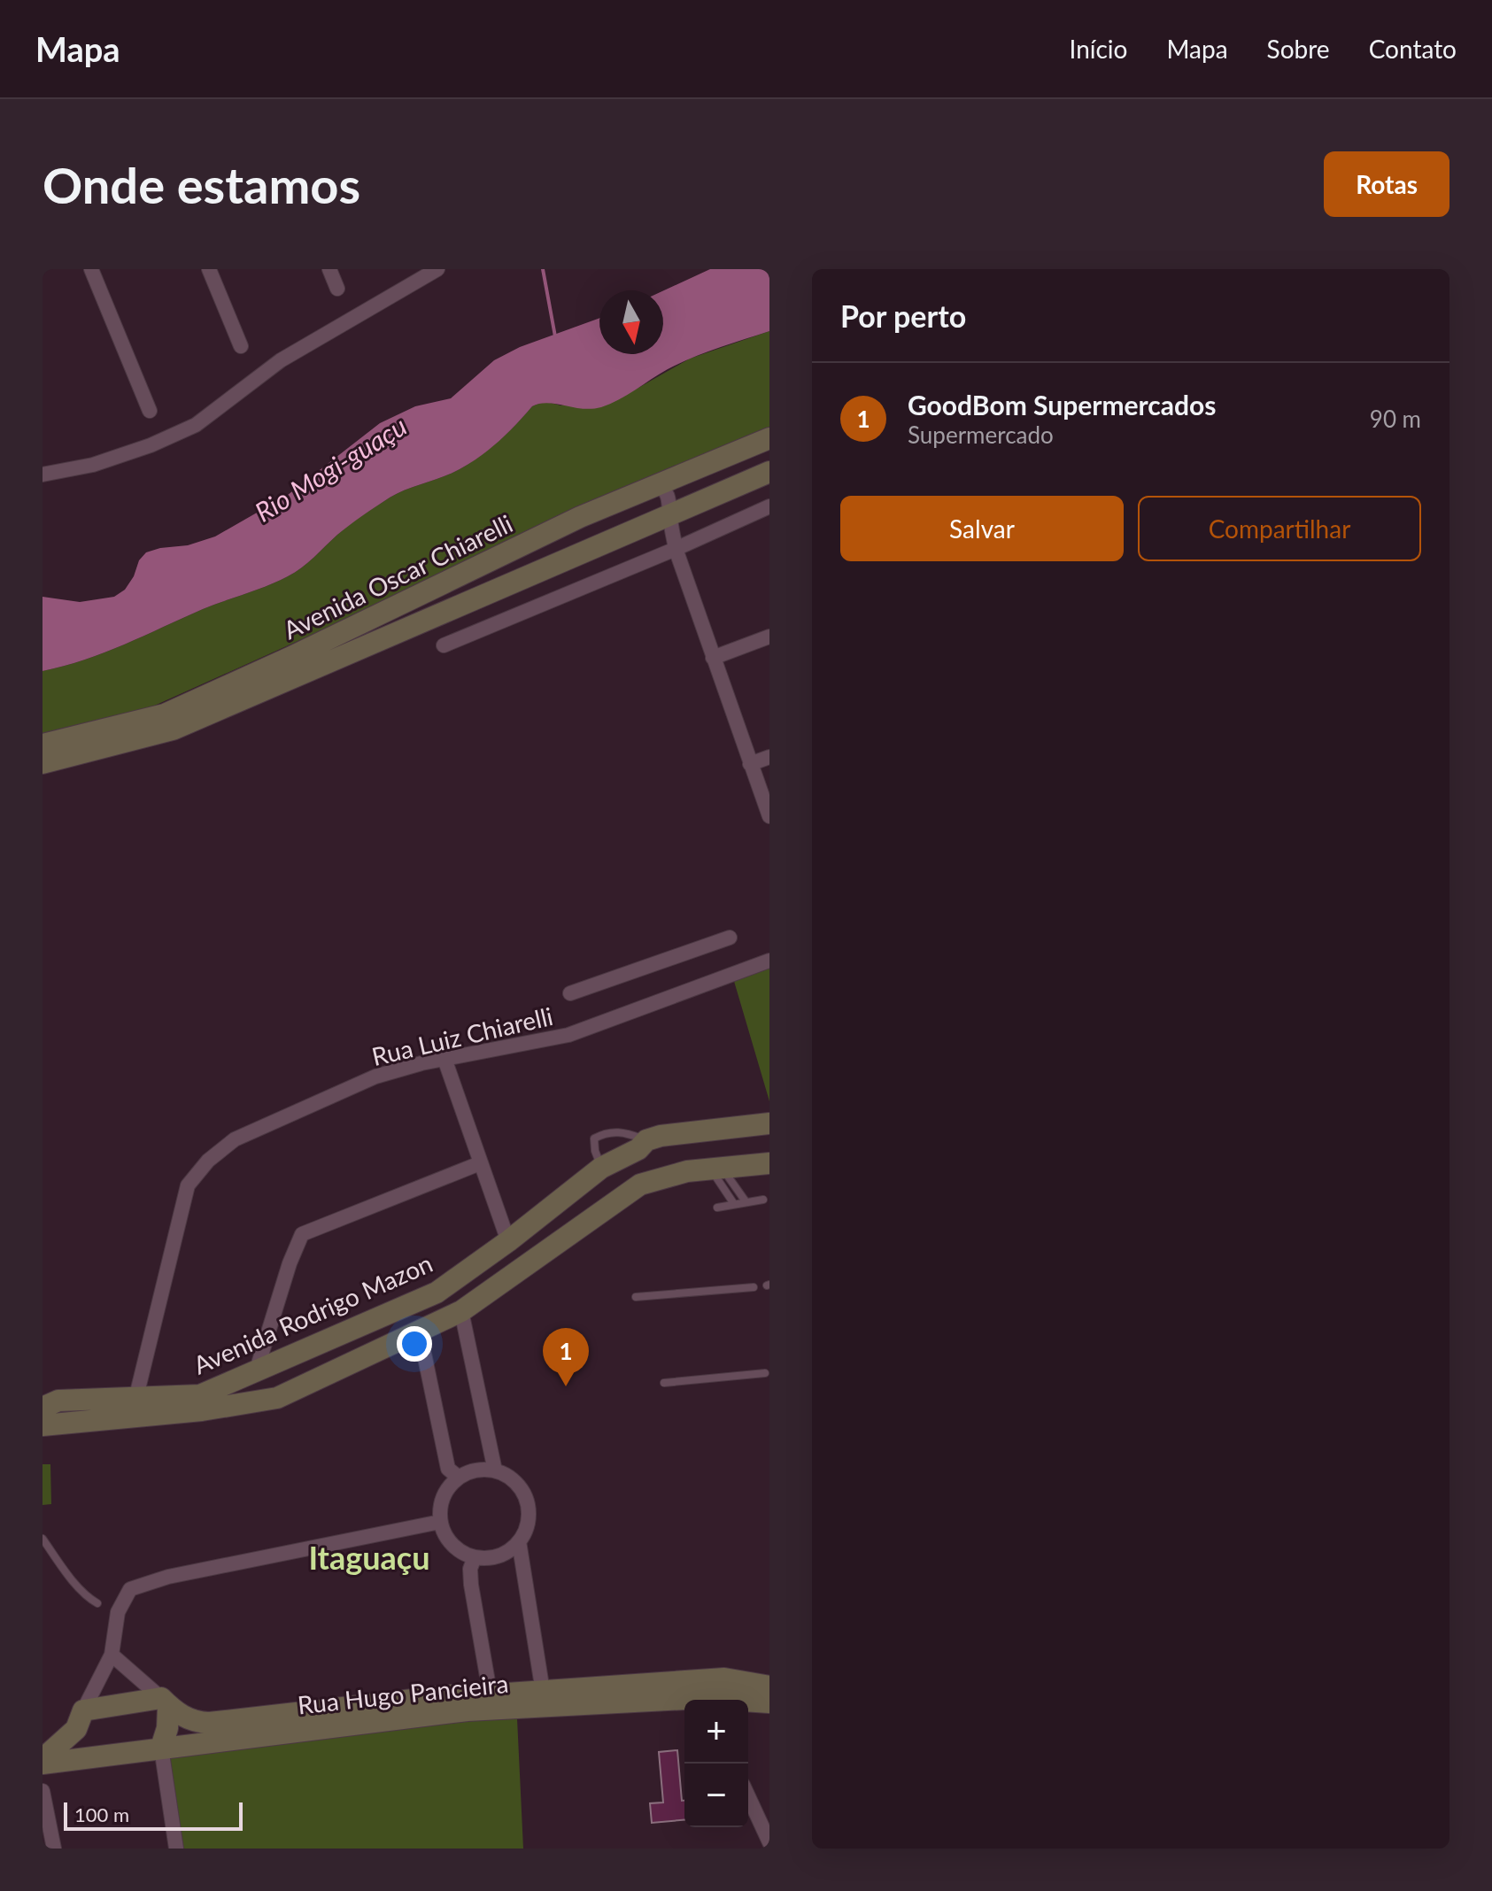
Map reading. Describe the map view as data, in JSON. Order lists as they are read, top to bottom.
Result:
{
  "streets": {
    "street": [
      "Avenida Oscar Chiarelli",
      "Rua Luiz Chiarelli",
      "Avenida Rodrigo Mazon",
      "Rua Hugo Pancieira"
    ]
  },
  "crossings": [
    ["Rua Luiz Chiarelli", "Avenida Rodrigo Mazon"]
  ],
  "districts": ["Itaguaçu"],
  "water": ["Rio Mogi-guaçu"],
  "scale_bar": "100 m",
  "north": "bottom",
  "page": {
    "header": "Mapa",
    "nav": [
      "Início",
      "Mapa",
      "Sobre",
      "Contato"
    ],
    "buttons": [
      "Rotas",
      ["Salvar", "Compartilhar"]
    ],
    "title": "Onde estamos",
    "heading": "Por perto",
    "list": [
      {
        "mark": "1",
        "name": "GoodBom Supermercados",
        "note": "Supermercado",
        "value": "90 m"
      }
    ],
    "pins": "1",
    "map_buttons": ["+", "−"],
    "scale": "100 m"
  }
}
